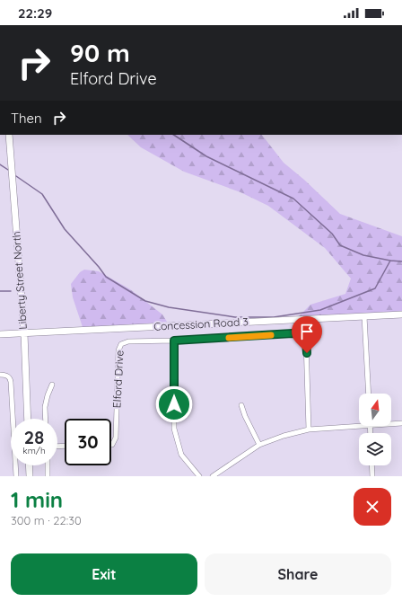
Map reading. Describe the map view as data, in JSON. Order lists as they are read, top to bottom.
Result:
{
  "streets": {
    "street": ["Liberty Street North", "Concession Road 3", "Elford Drive"]
  },
  "crossings": [
    ["Liberty Street North", "Concession Road 3"]
  ],
  "north": "top",
  "page": {
    "status": "22:29",
    "turn": ["90 m", "Elford Drive"],
    "then": "Then",
    "speed": "28 km/h",
    "limit": "30",
    "heading": ["1 min", "300 m · 22:30"],
    "buttons": ["Exit", "Share"]
  }
}
